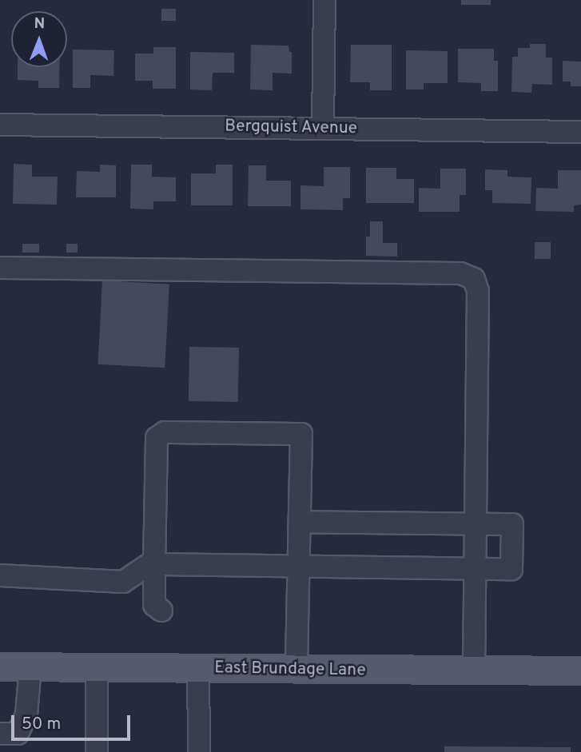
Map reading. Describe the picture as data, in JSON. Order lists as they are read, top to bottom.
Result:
{
  "streets": {
    "main road": ["East Brundage Lane"],
    "street": ["Bergquist Avenue"]
  },
  "scale_bar": "50 m",
  "north": "top"
}
